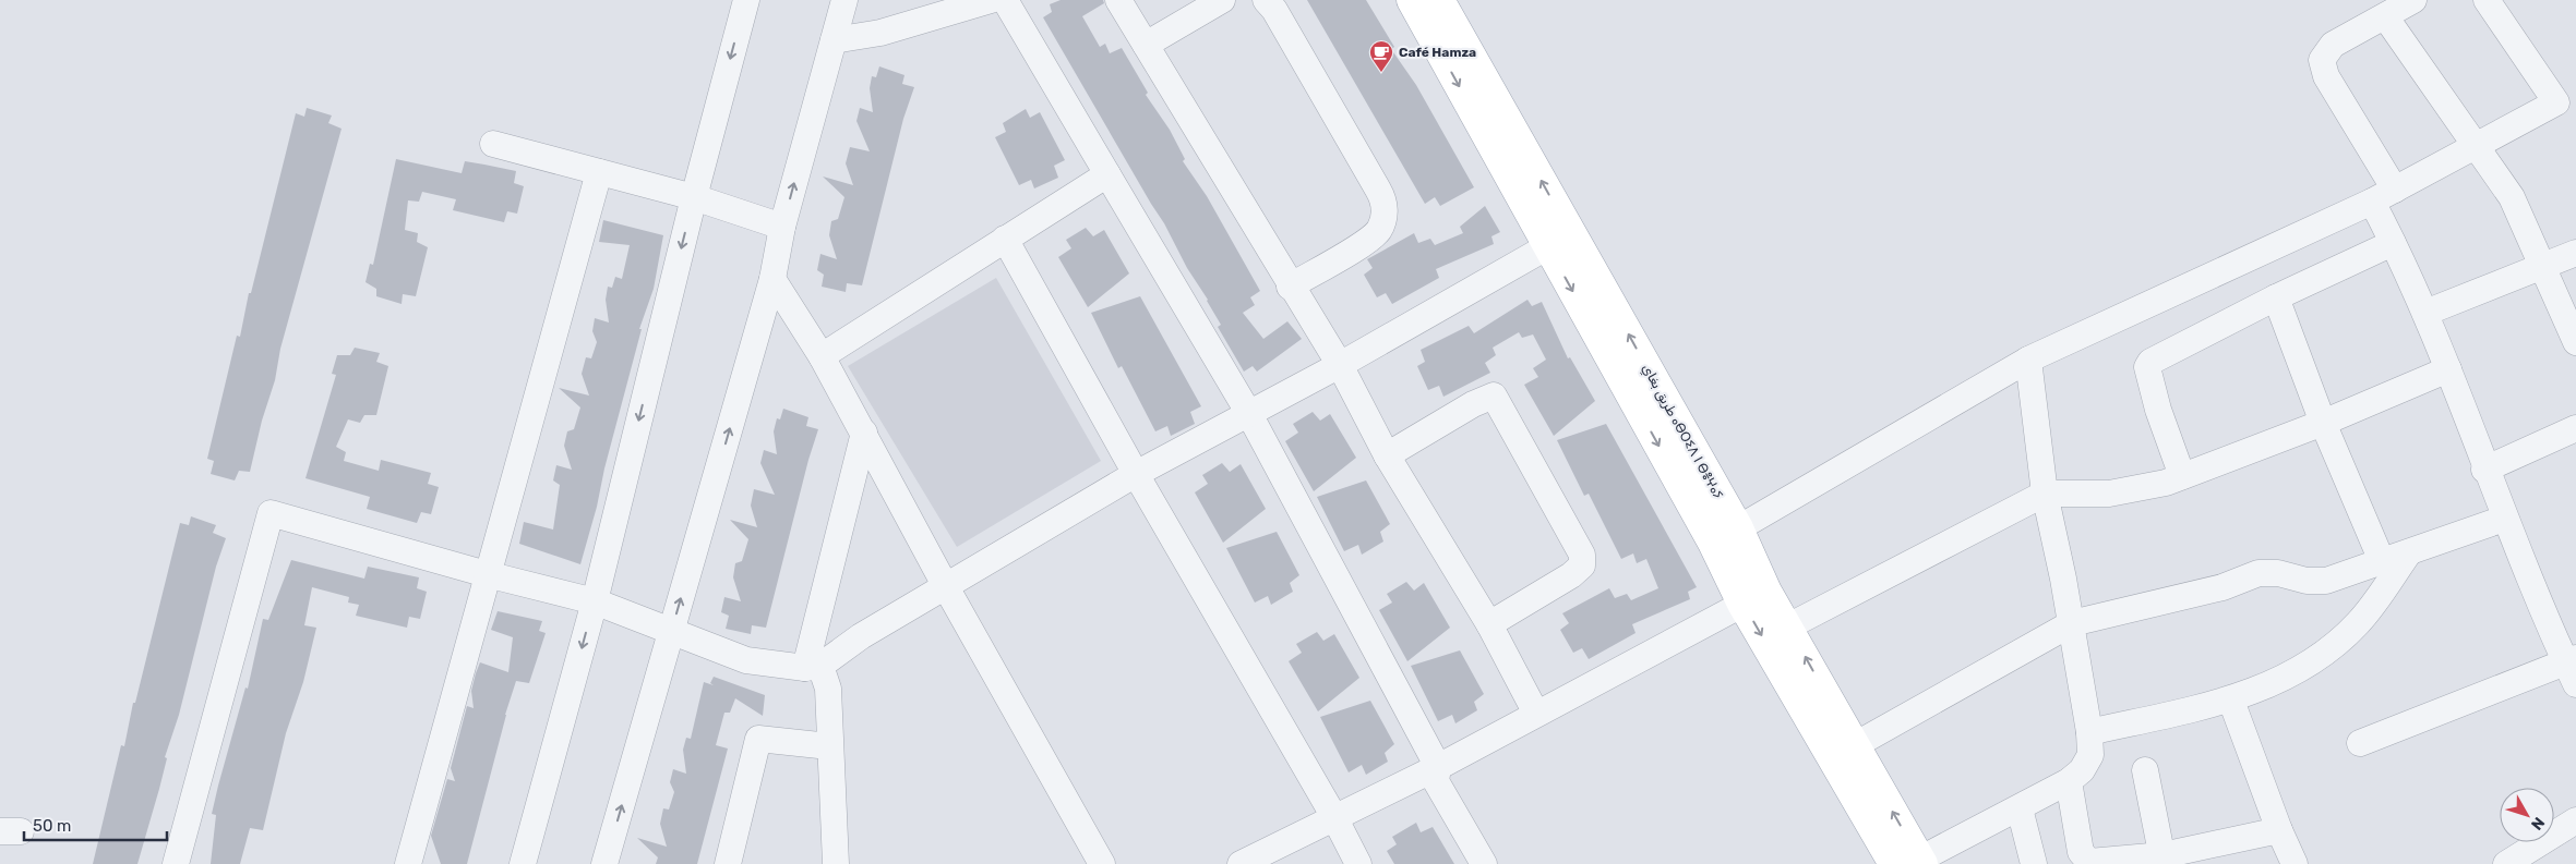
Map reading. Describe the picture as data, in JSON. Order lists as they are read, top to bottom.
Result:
{
  "streets": {
    "main road": ["طريق بغاي ⴰⴱⵔⵉⴷ ⵏ ⴱⴻⵖⴰⵢ"]
  },
  "places": {
    "cafe": ["Café Hamza"]
  },
  "scale_bar": "50 m",
  "north": "bottom right"
}
